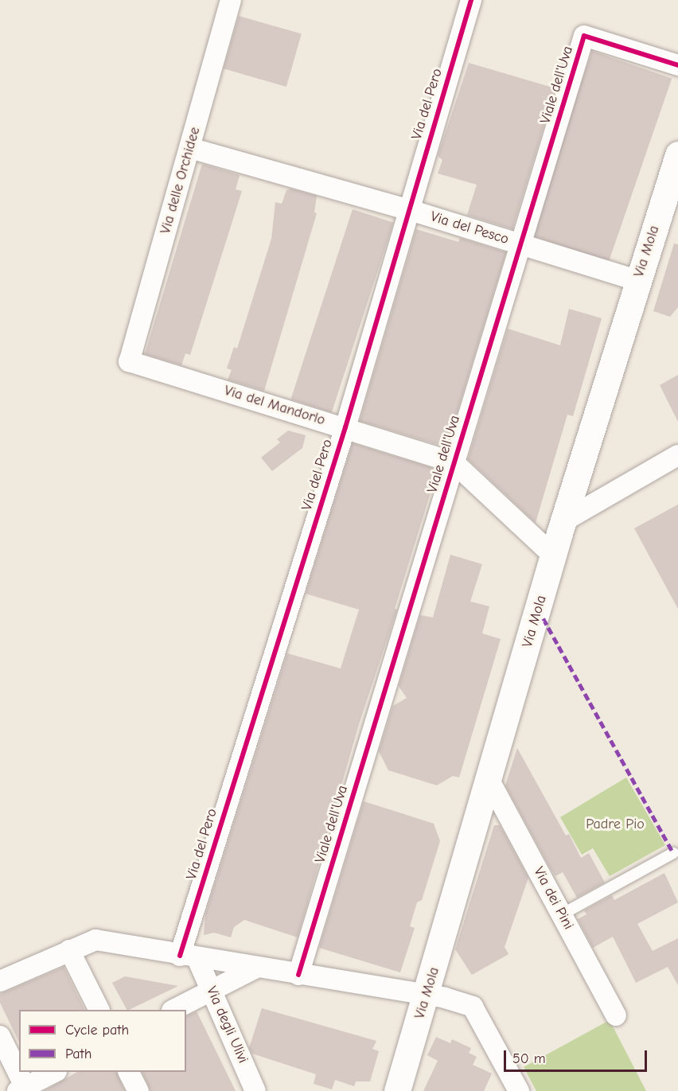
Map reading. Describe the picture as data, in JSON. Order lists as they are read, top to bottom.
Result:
{
  "streets": {
    "main road": ["Via Mola"],
    "street": [
      "Viale dell'Uva",
      "Via del Pero",
      "Via delle Orchidee",
      "Via del Pesco",
      "Via del Mandorlo",
      "Via dei Pini",
      "Via degli Ulivi"
    ]
  },
  "crossings": [
    ["Viale dell'Uva", "Via del Pesco"],
    ["Viale dell'Uva", "Via del Mandorlo"],
    ["Via del Pero", "Via del Pesco"],
    ["Via del Pero", "Via del Mandorlo"],
    ["Via del Pero", "Via degli Ulivi"],
    ["Via delle Orchidee", "Via del Pesco"],
    ["Via delle Orchidee", "Via del Mandorlo"],
    ["Via del Pesco", "Via Mola"],
    ["Via Mola", "Via del Mandorlo"],
    ["Via Mola", "Via dei Pini"]
  ],
  "parks": ["Padre Pio"],
  "legend": ["Cycle path", "Path"],
  "scale_bar": "50 m"
}
